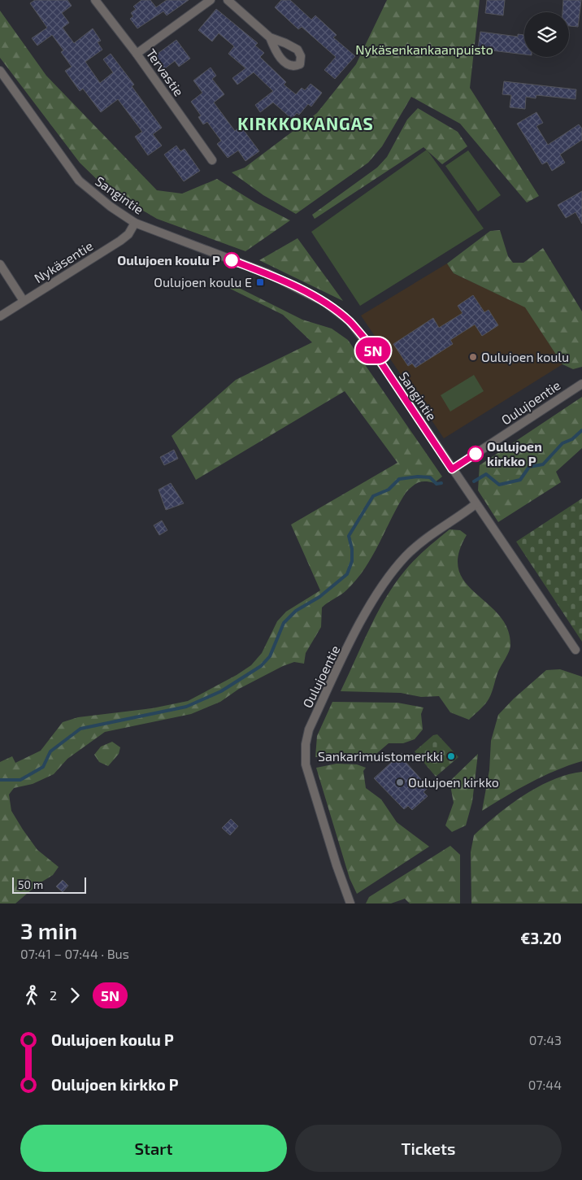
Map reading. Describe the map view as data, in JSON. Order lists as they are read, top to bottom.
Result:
{
  "streets": {
    "street": [
      "Tervastie",
      "Sangintie",
      "Nykäsentie",
      "Oulujoentie"
    ]
  },
  "crossings": [
    ["Sangintie", "Nykäsentie"],
    ["Sangintie", "Oulujoentie"]
  ],
  "districts": ["KIRKKOKANGAS"],
  "parks": ["Nykäsenkankaanpuisto"],
  "places": {
    "other": [
      "Oulujoen koulu P",
      "Oulujoen koulu",
      "Oulujoen kirkko P",
      "Sankarimuistomerkki",
      "Oulujoen kirkko"
    ],
    "transit": ["Oulujoen koulu E"]
  },
  "lines": ["bus line 5N"],
  "scale_bar": "50 m",
  "page": {
    "on_map": "5N",
    "scale": "50 m",
    "heading": ["3 min", "07:41 – 07:44 · Bus", "€3.20"],
    "legs": ["2", "5N"],
    "list": [
      {
        "name": "Oulujoen koulu P",
        "value": "07:43"
      },
      {
        "name": "Oulujoen kirkko P",
        "value": "07:44"
      }
    ],
    "buttons": ["Start", "Tickets"]
  }
}
